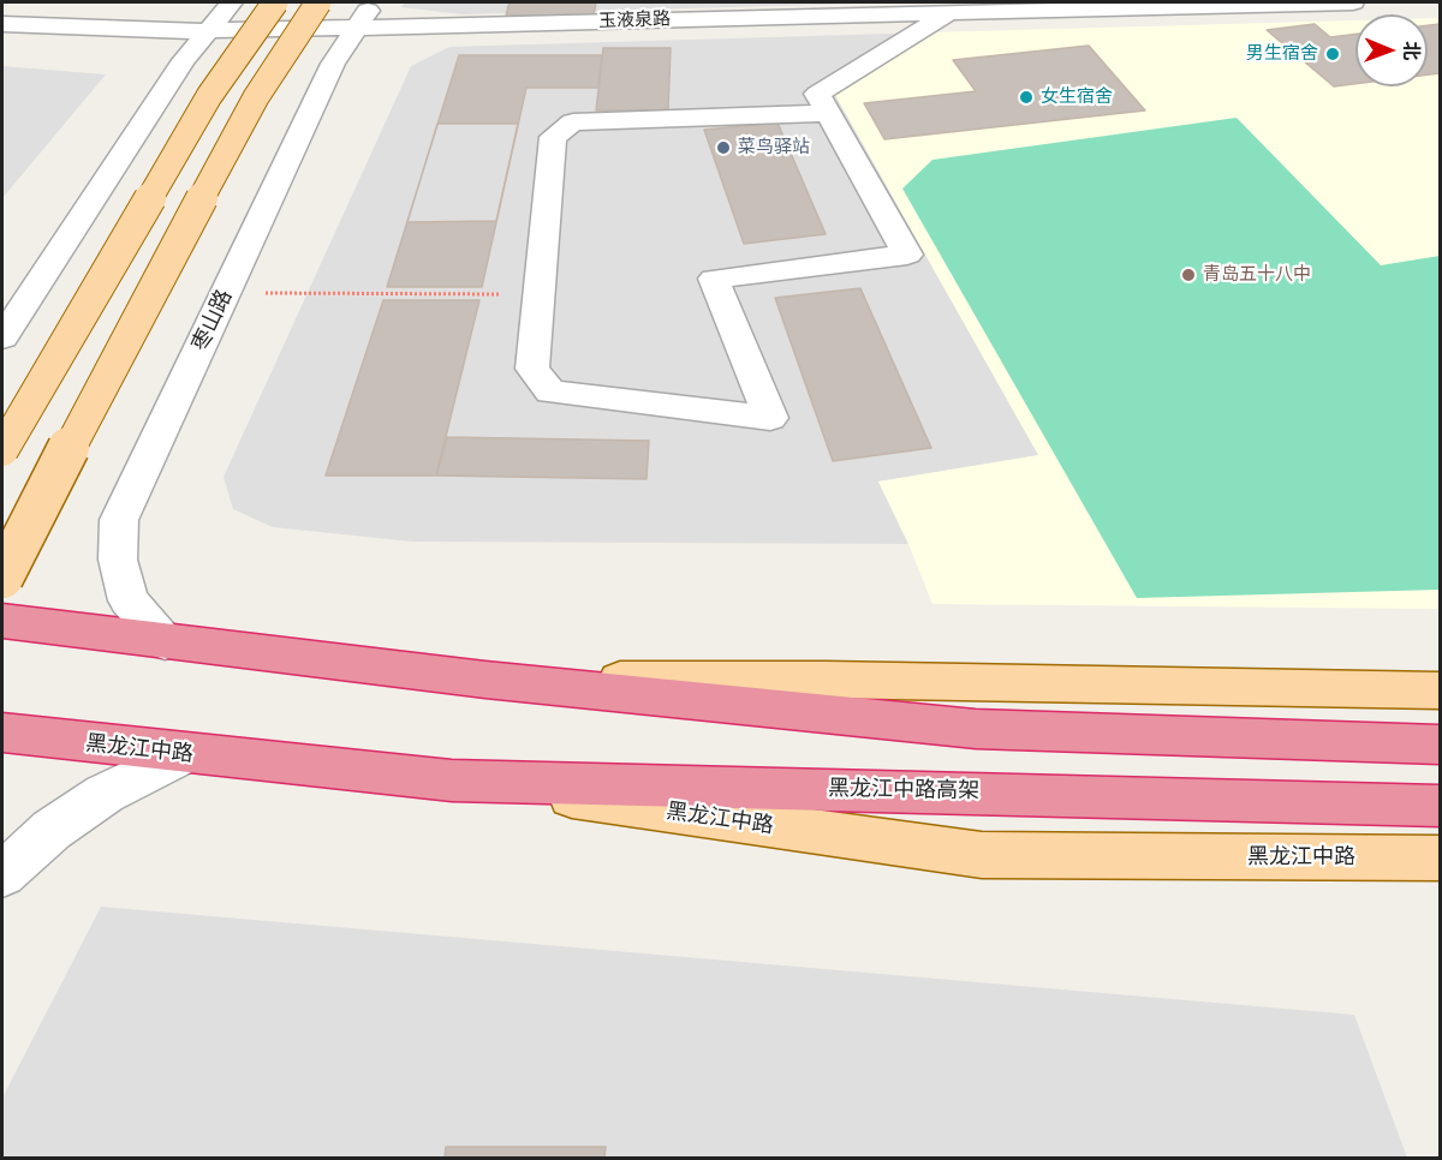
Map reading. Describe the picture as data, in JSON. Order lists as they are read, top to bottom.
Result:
{
  "streets": {
    "highway": ["黑龙江中路", "黑龙江中路高架"],
    "street": ["玉液泉路", "枣山路"]
  },
  "crossings": [
    ["玉液泉路", "枣山路"],
    ["黑龙江中路", "黑龙江中路高架"]
  ],
  "places": [
    "男生宿舍",
    "女生宿舍",
    "菜鸟驿站",
    "青岛五十八中"
  ],
  "north": "right"
}
